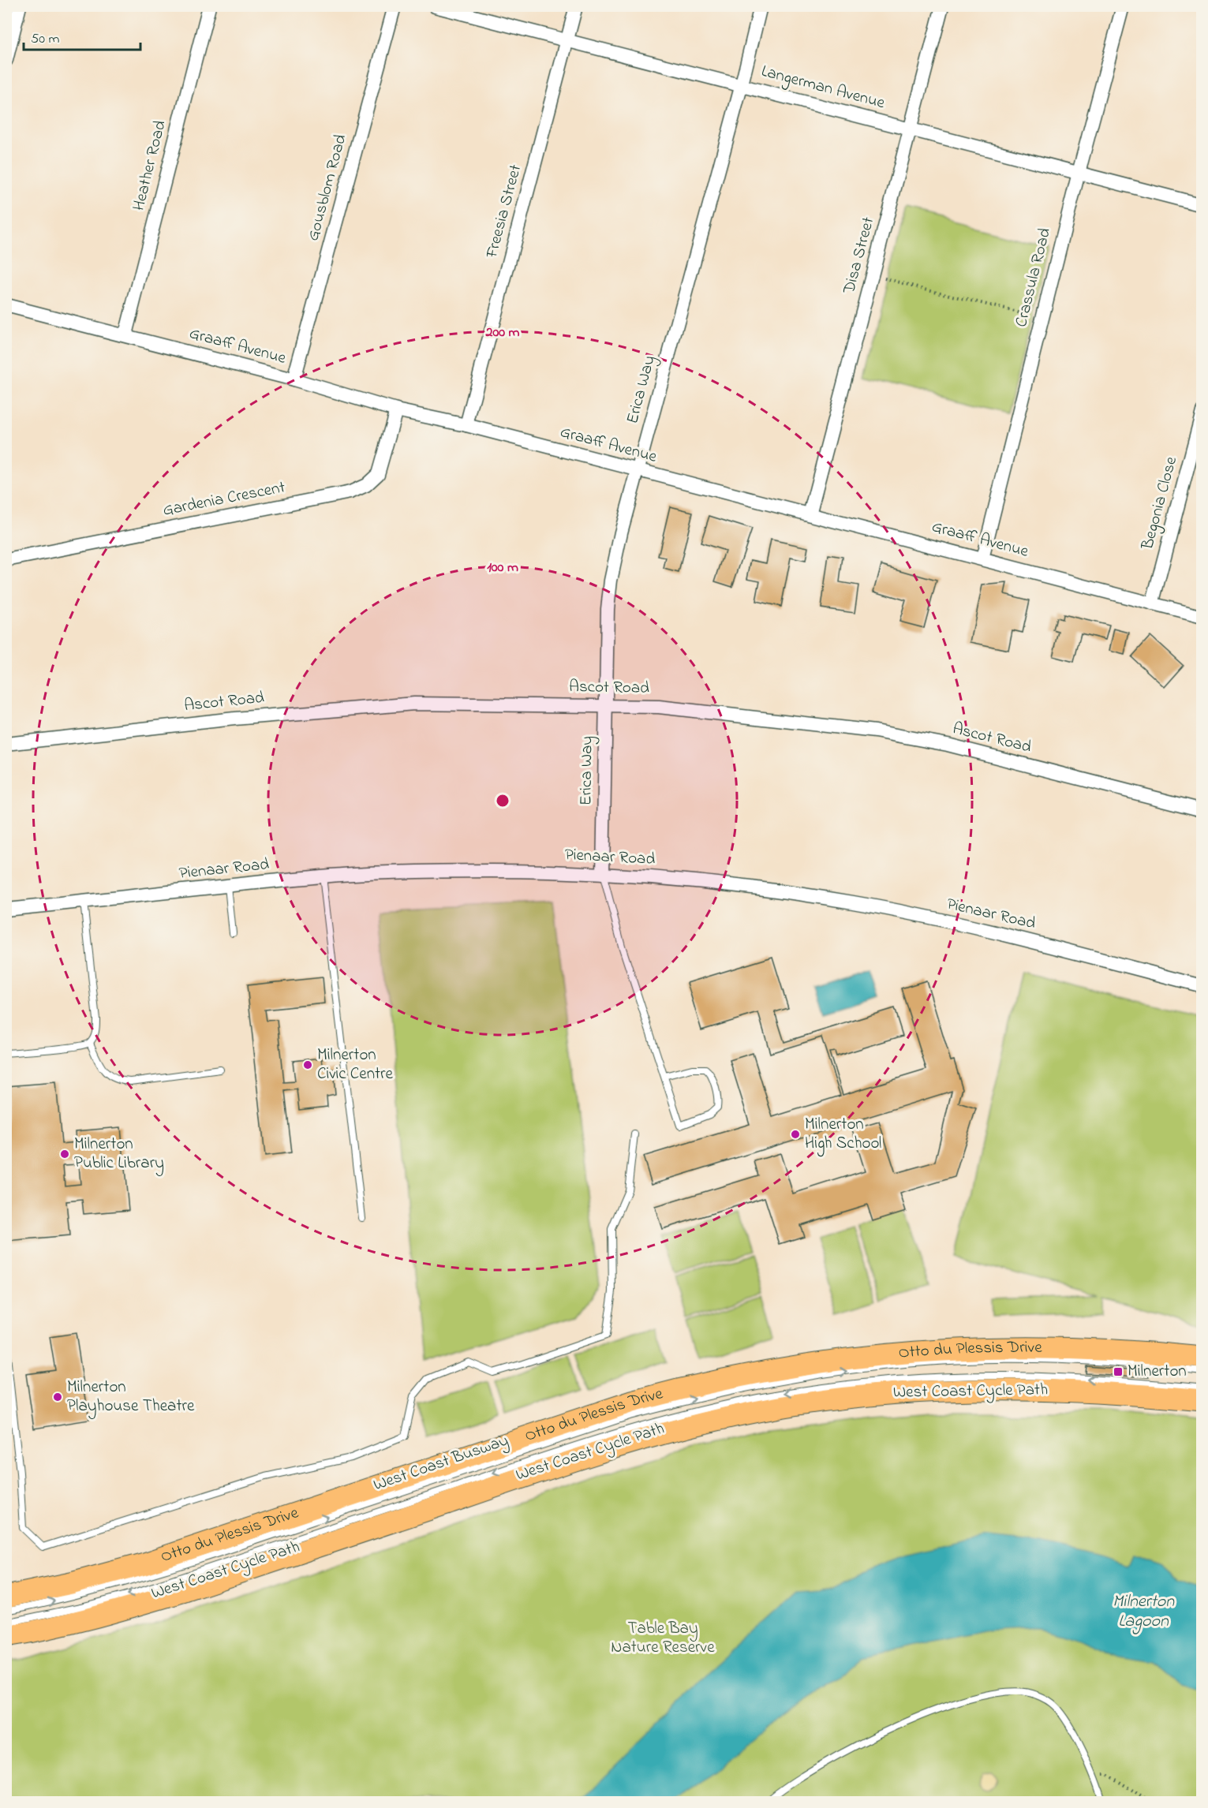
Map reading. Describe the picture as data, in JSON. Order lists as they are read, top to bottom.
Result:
{
  "streets": {
    "main road": ["Otto du Plessis Drive"],
    "street": [
      "Langerman Avenue",
      "Heather Road",
      "Gousblom Road",
      "Freesia Street",
      "Disa Street",
      "Crassula Road",
      "Graaff Avenue",
      "Erica Way",
      "Gardenia Crescent",
      "Begonia Close",
      "Ascot Road",
      "Pienaar Road"
    ],
    "lane": ["West Coast Busway"]
  },
  "crossings": [
    ["Langerman Avenue", "Freesia Street"],
    ["Langerman Avenue", "Disa Street"],
    ["Langerman Avenue", "Crassula Road"],
    ["Langerman Avenue", "Erica Way"],
    ["Heather Road", "Graaff Avenue"],
    ["Gousblom Road", "Graaff Avenue"],
    ["Freesia Street", "Graaff Avenue"],
    ["Disa Street", "Graaff Avenue"],
    ["Crassula Road", "Graaff Avenue"],
    ["Graaff Avenue", "Erica Way"],
    ["Graaff Avenue", "Gardenia Crescent"],
    ["Graaff Avenue", "Begonia Close"],
    ["Erica Way", "Ascot Road"],
    ["Erica Way", "Pienaar Road"]
  ],
  "water": ["Milnerton Lagoon"],
  "parks": ["Table Bay Nature Reserve"],
  "places": {
    "other": [
      "Milnerton Civic Centre",
      "Milnerton High School",
      "Milnerton Public Library",
      "Milnerton Playhouse Theatre"
    ],
    "transit": ["Milnerton"]
  },
  "scale_bar": "50 m",
  "rings": ["200 m", "100 m"]
}
